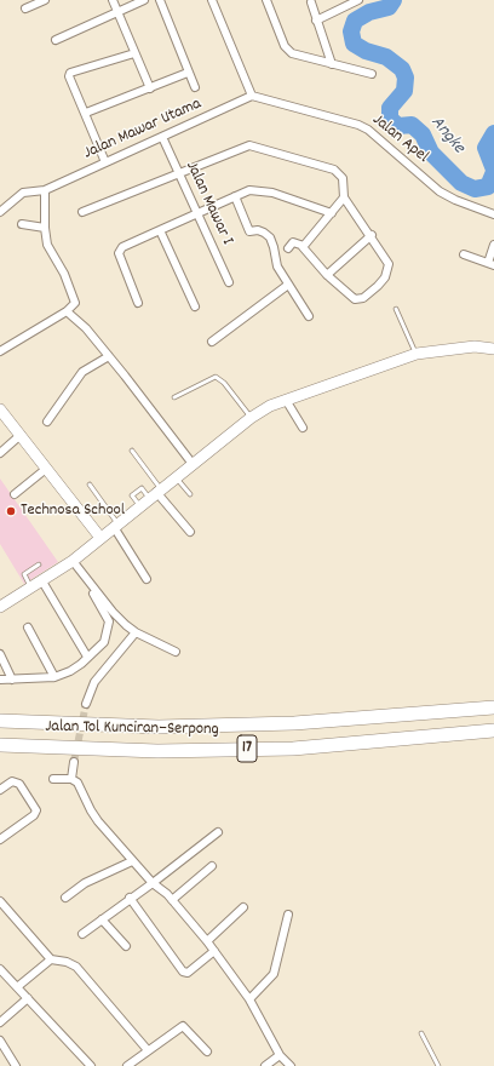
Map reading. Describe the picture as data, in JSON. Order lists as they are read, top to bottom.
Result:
{
  "streets": {
    "highway": ["Jalan Tol Kunciran–Serpong", "17"],
    "street": ["Jalan Mawar Utama", "Jalan Apel", "Jalan Mawar I"]
  },
  "crossings": [
    ["Jalan Mawar Utama", "Jalan Apel"],
    ["Jalan Mawar Utama", "Jalan Mawar I"]
  ],
  "water": ["Angke"],
  "places": ["Technosa School"]
}
